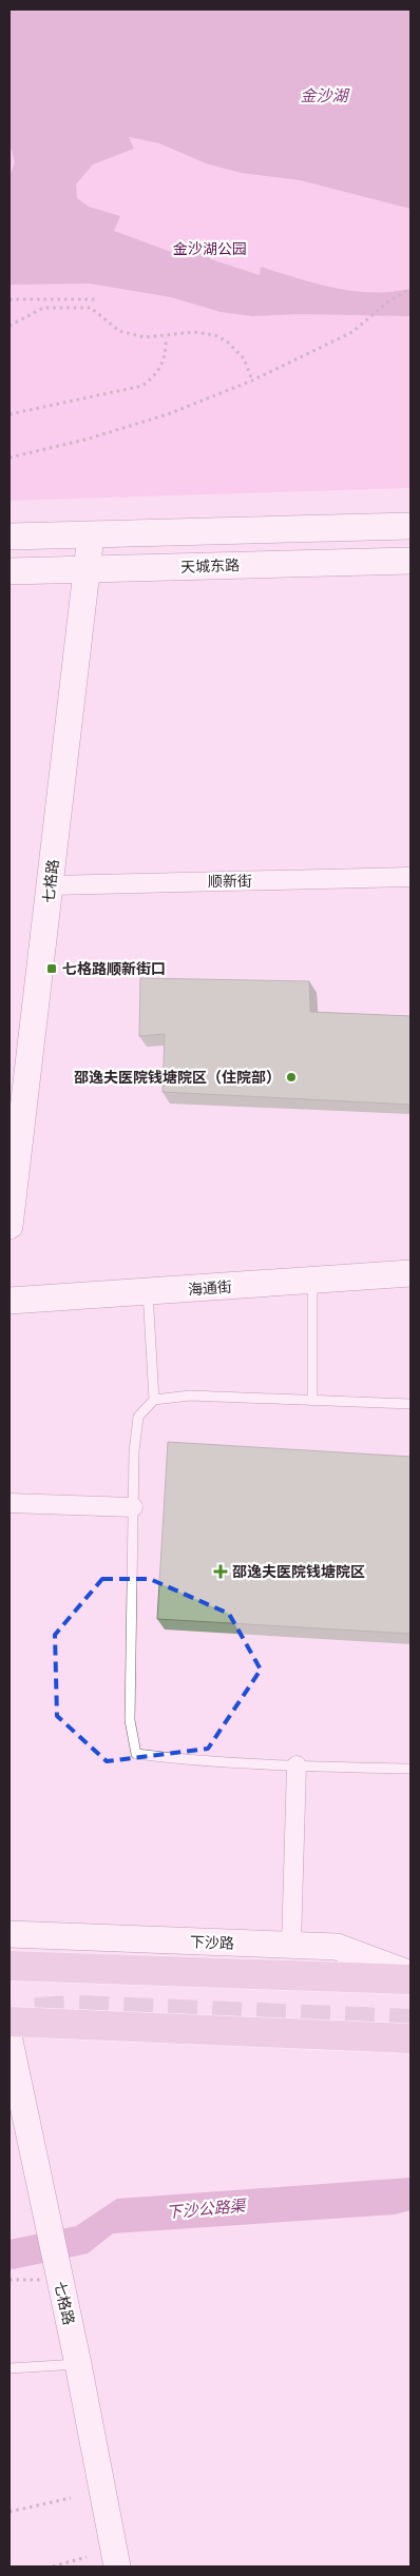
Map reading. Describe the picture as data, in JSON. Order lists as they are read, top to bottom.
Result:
{
  "streets": {
    "main road": ["下沙路"],
    "street": [
      "天城东路",
      "七格路",
      "顺新街",
      "海通街"
    ]
  },
  "crossings": [
    ["天城东路", "七格路"],
    ["七格路", "顺新街"]
  ],
  "water": ["金沙湖", "下沙公路渠"],
  "parks": ["金沙湖公园"],
  "places": {
    "transit": ["七格路顺新街口"],
    "other": ["邵逸夫医院钱塘院区（住院部）"],
    "health": ["邵逸夫医院钱塘院区"]
  }
}
